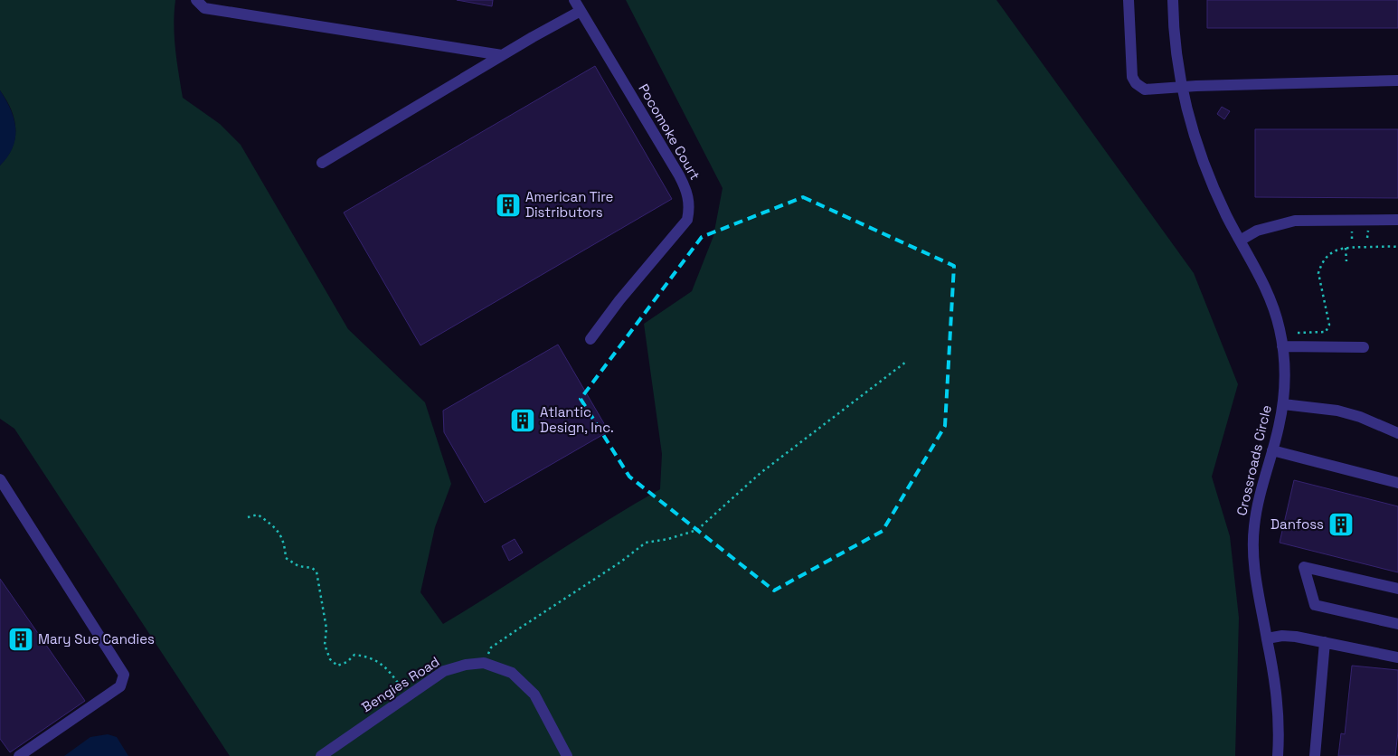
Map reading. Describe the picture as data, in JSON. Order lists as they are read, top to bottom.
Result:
{
  "streets": {
    "street": ["Pocomoke Court", "Crossroads Circle", "Bengies Road"]
  },
  "places": {
    "building": [
      "American Tire Distributors",
      "Atlantic Design, Inc.",
      "Danfoss",
      "Mary Sue Candies"
    ]
  }
}
